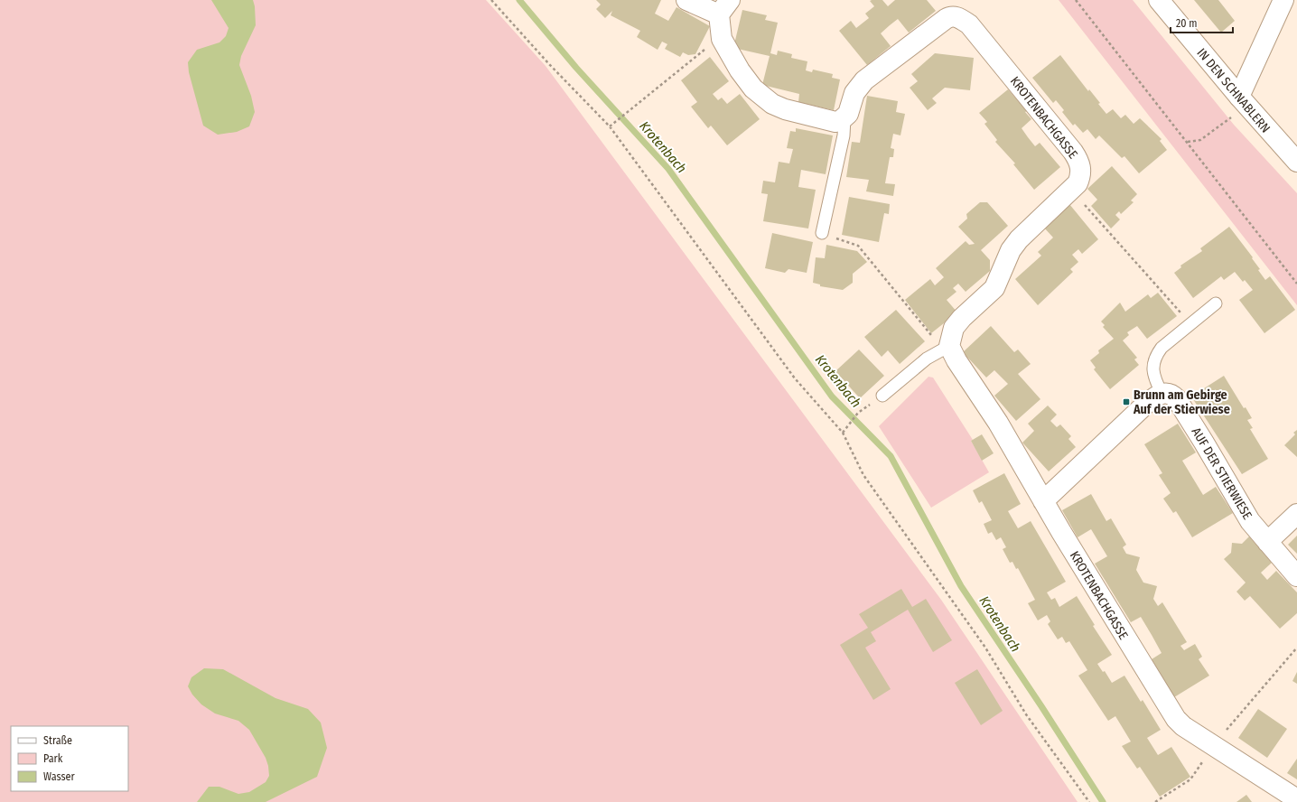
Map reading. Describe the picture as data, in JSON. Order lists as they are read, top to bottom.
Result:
{
  "streets": {
    "street": ["IN DEN SCHNABLERN", "KROTENBACHGASSE", "AUF DER STIERWIESE"]
  },
  "water": ["Krotenbach"],
  "places": {
    "transit": ["Brunn am Gebirge Auf der Stierwiese"]
  },
  "legend": ["Straße", "Park", "Wasser"],
  "scale_bar": "20 m"
}
